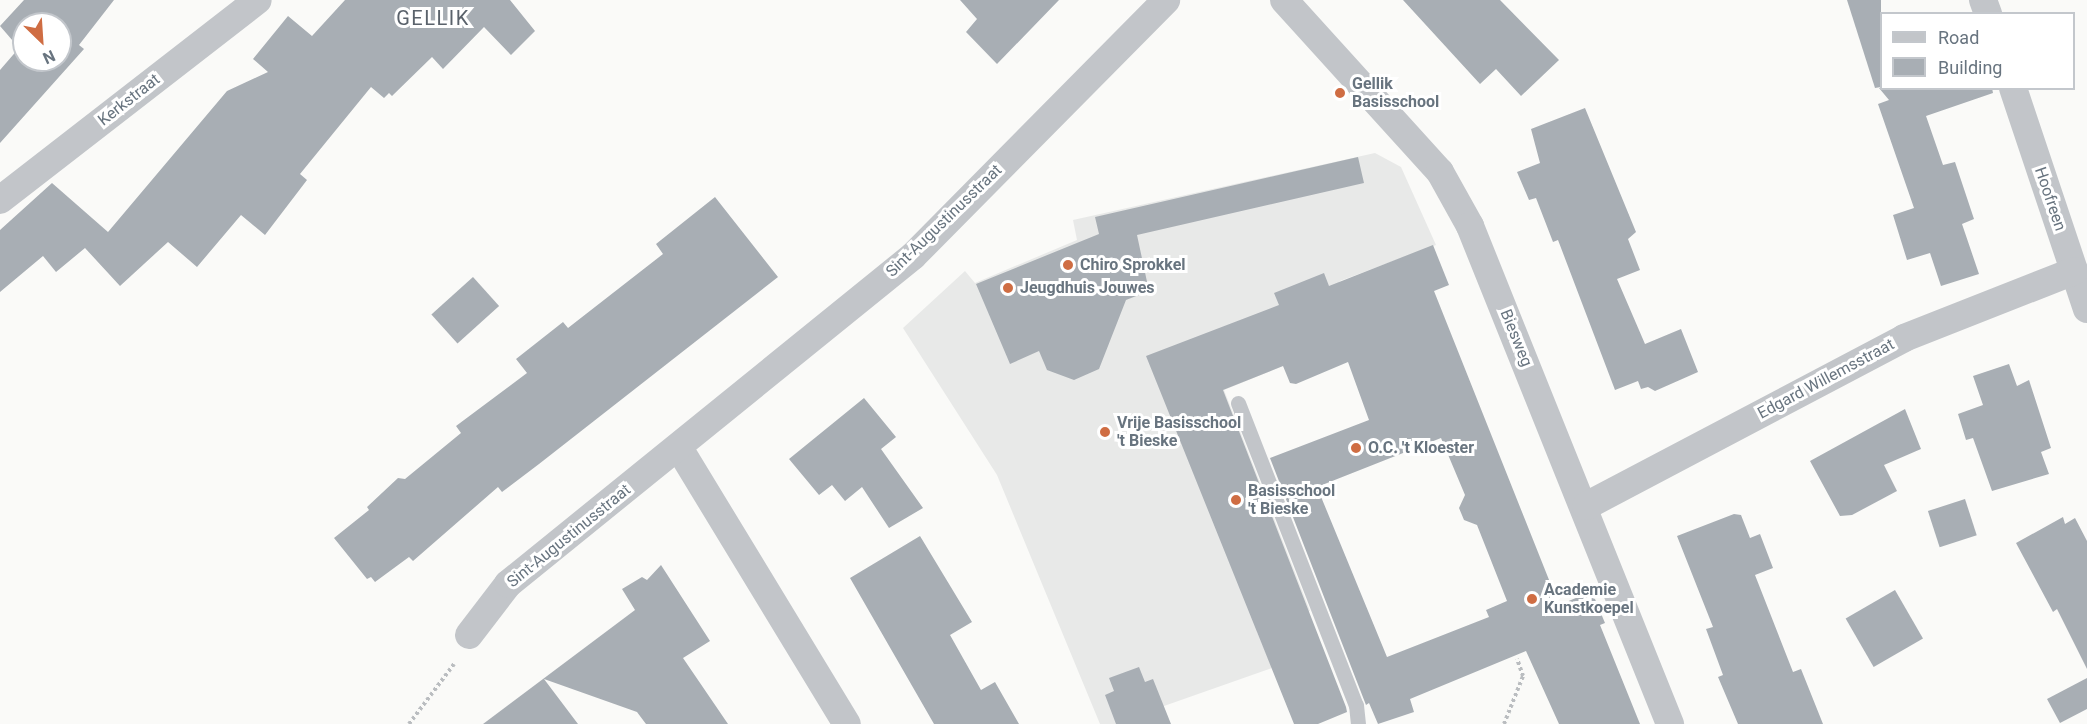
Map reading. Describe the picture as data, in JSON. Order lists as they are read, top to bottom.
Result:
{
  "streets": {
    "street": [
      "Kerkstraat",
      "Hoofreen",
      "Sint-Augustinusstraat",
      "Biesweg",
      "Edgard Willemsstraat"
    ]
  },
  "crossings": [
    ["Hoofreen", "Edgard Willemsstraat"],
    ["Biesweg", "Edgard Willemsstraat"]
  ],
  "districts": ["GELLIK"],
  "places": [
    "Gellik Basisschool",
    "Chiro Sprokkel",
    "Jeugdhuis Jouwes",
    "Vrije Basisschool 't Bieske",
    "O.C. 't Kloester",
    "Basisschool 't Bieske",
    "Academie Kunstkoepel"
  ],
  "legend": ["Road", "Building"],
  "north": "bottom right"
}
